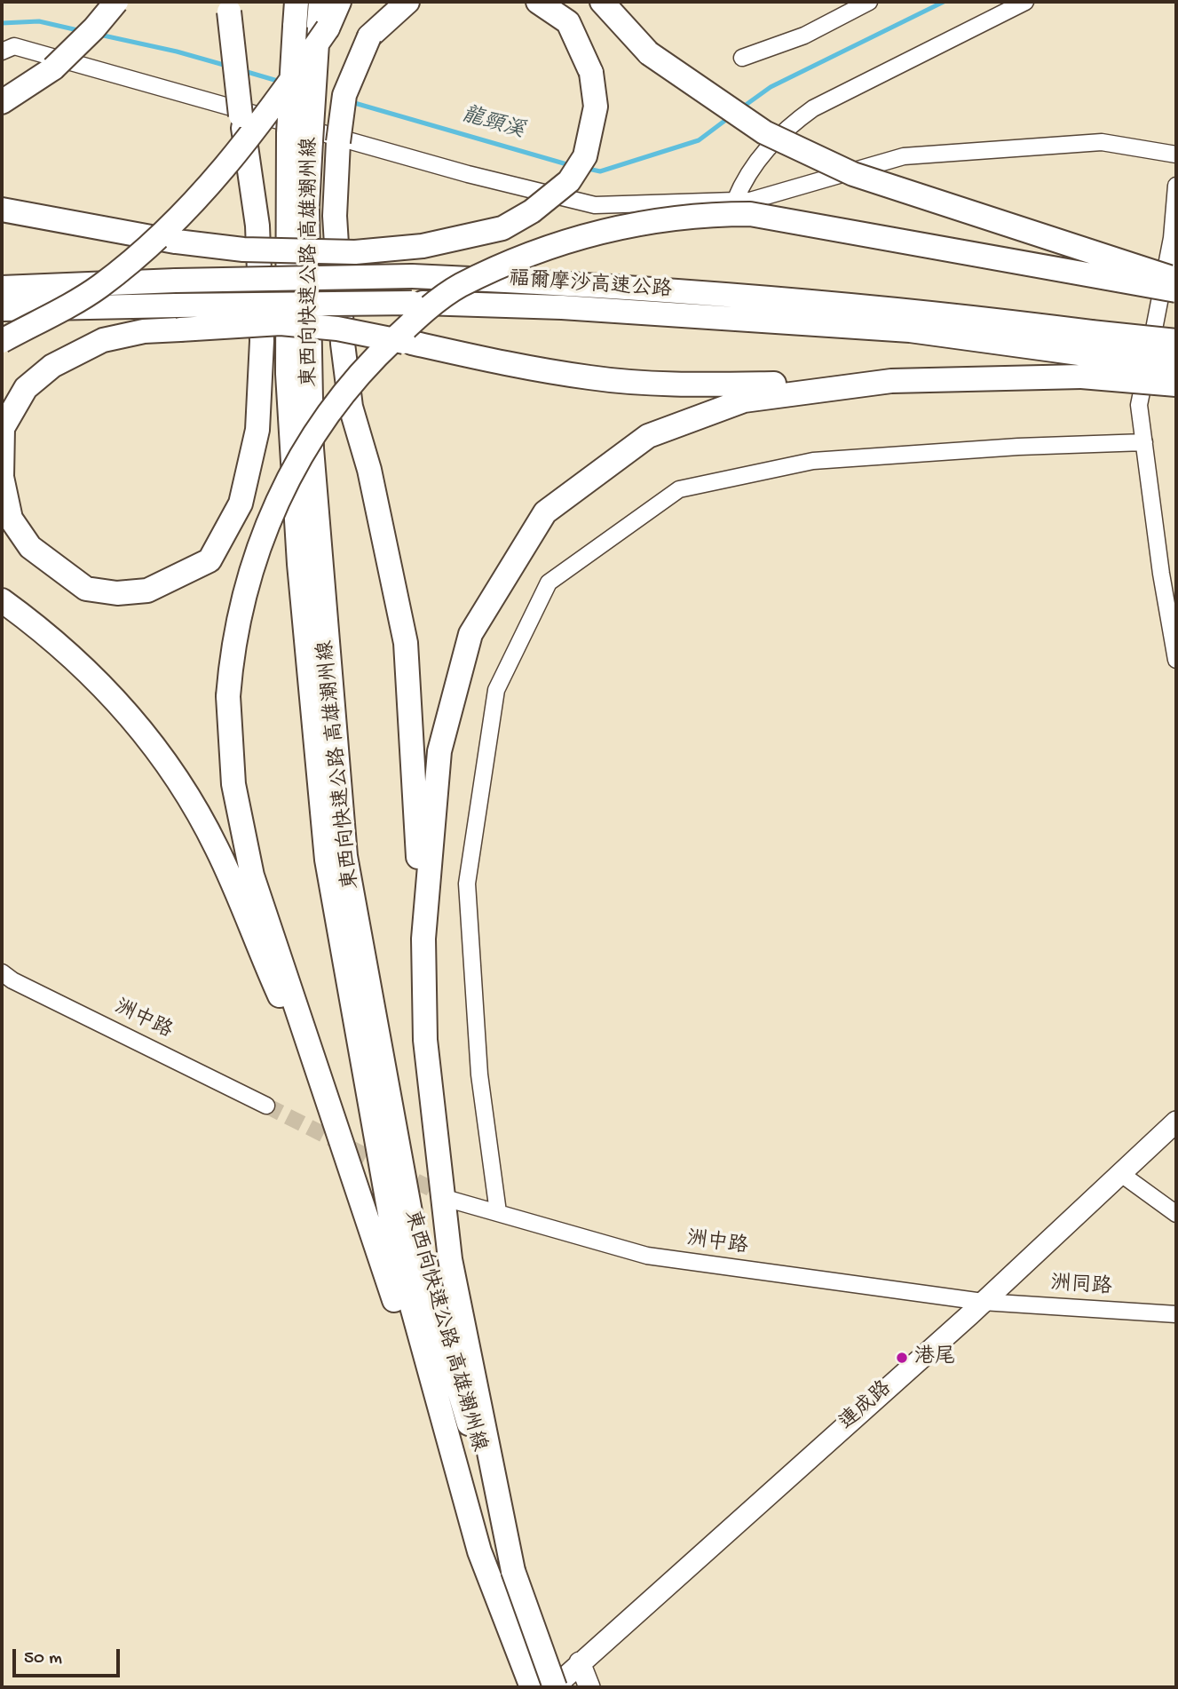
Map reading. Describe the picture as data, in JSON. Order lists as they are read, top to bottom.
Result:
{
  "streets": {
    "highway": ["東西向快速公路 高雄潮州線", "福爾摩沙高速公路"],
    "main road": ["連成路"],
    "street": ["洲中路", "洲同路"]
  },
  "crossings": [
    ["東西向快速公路 高雄潮州線", "連成路"],
    ["洲中路", "洲同路"],
    ["洲中路", "連成路"],
    ["洲同路", "連成路"]
  ],
  "water": ["龍頸溪"],
  "places": ["港尾"],
  "scale_bar": "50 m"
}
